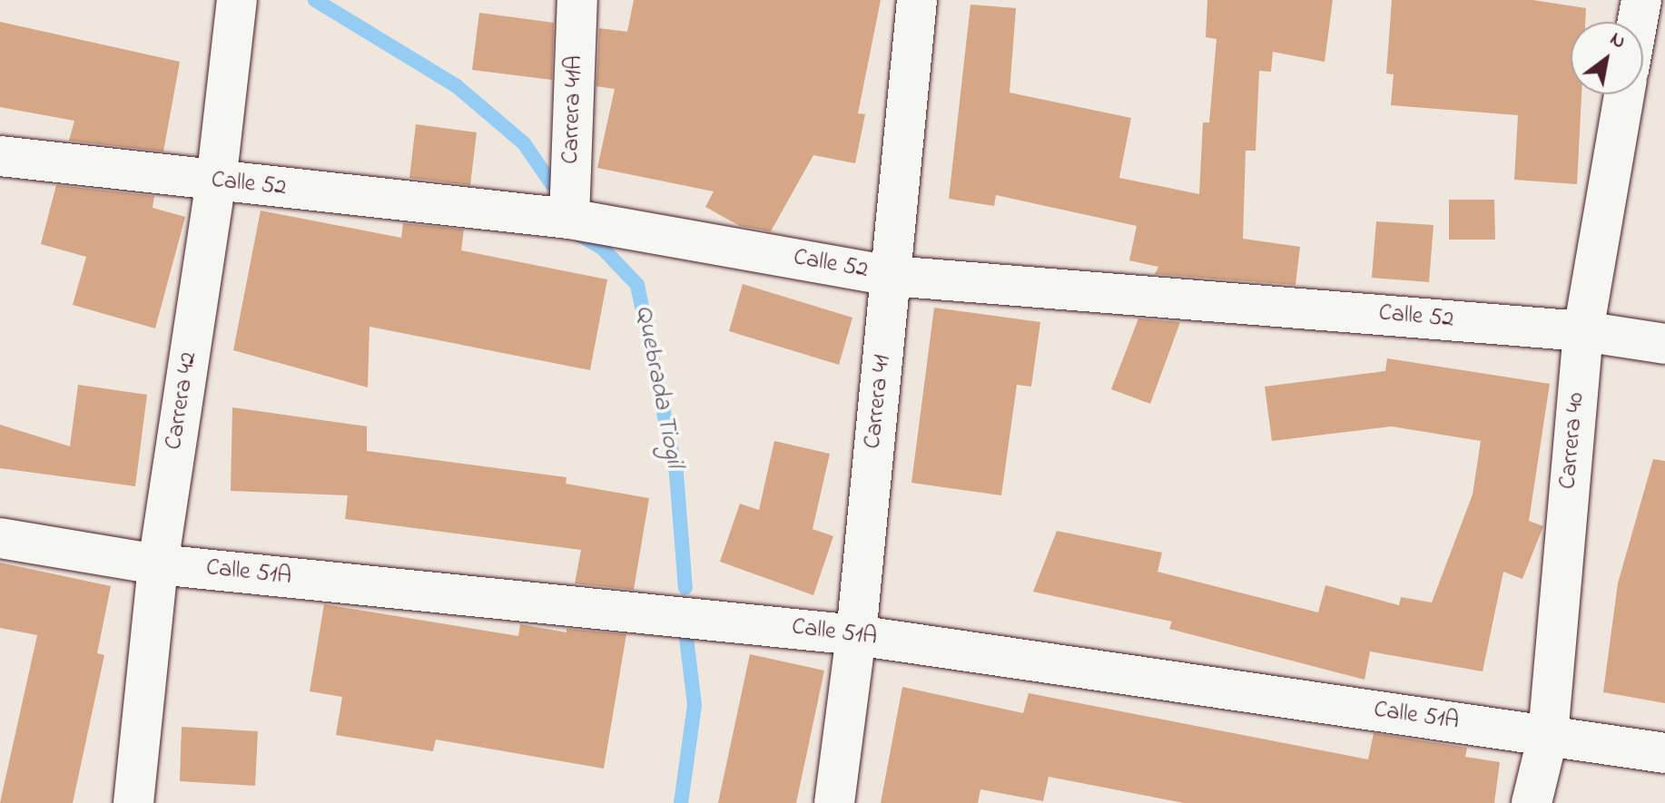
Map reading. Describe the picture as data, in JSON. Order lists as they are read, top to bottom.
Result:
{
  "streets": {
    "street": [
      "Carrera 41A",
      "Calle 52",
      "Carrera 42",
      "Carrera 41",
      "Carrera 40",
      "Calle 51A"
    ]
  },
  "crossings": [
    ["Carrera 41A", "Calle 52"],
    ["Calle 52", "Carrera 42"],
    ["Calle 52", "Carrera 41"],
    ["Calle 52", "Carrera 40"],
    ["Carrera 42", "Calle 51A"],
    ["Carrera 41", "Calle 51A"],
    ["Carrera 40", "Calle 51A"]
  ],
  "water": ["Quebrada Tiogil"],
  "north": "top right"
}
